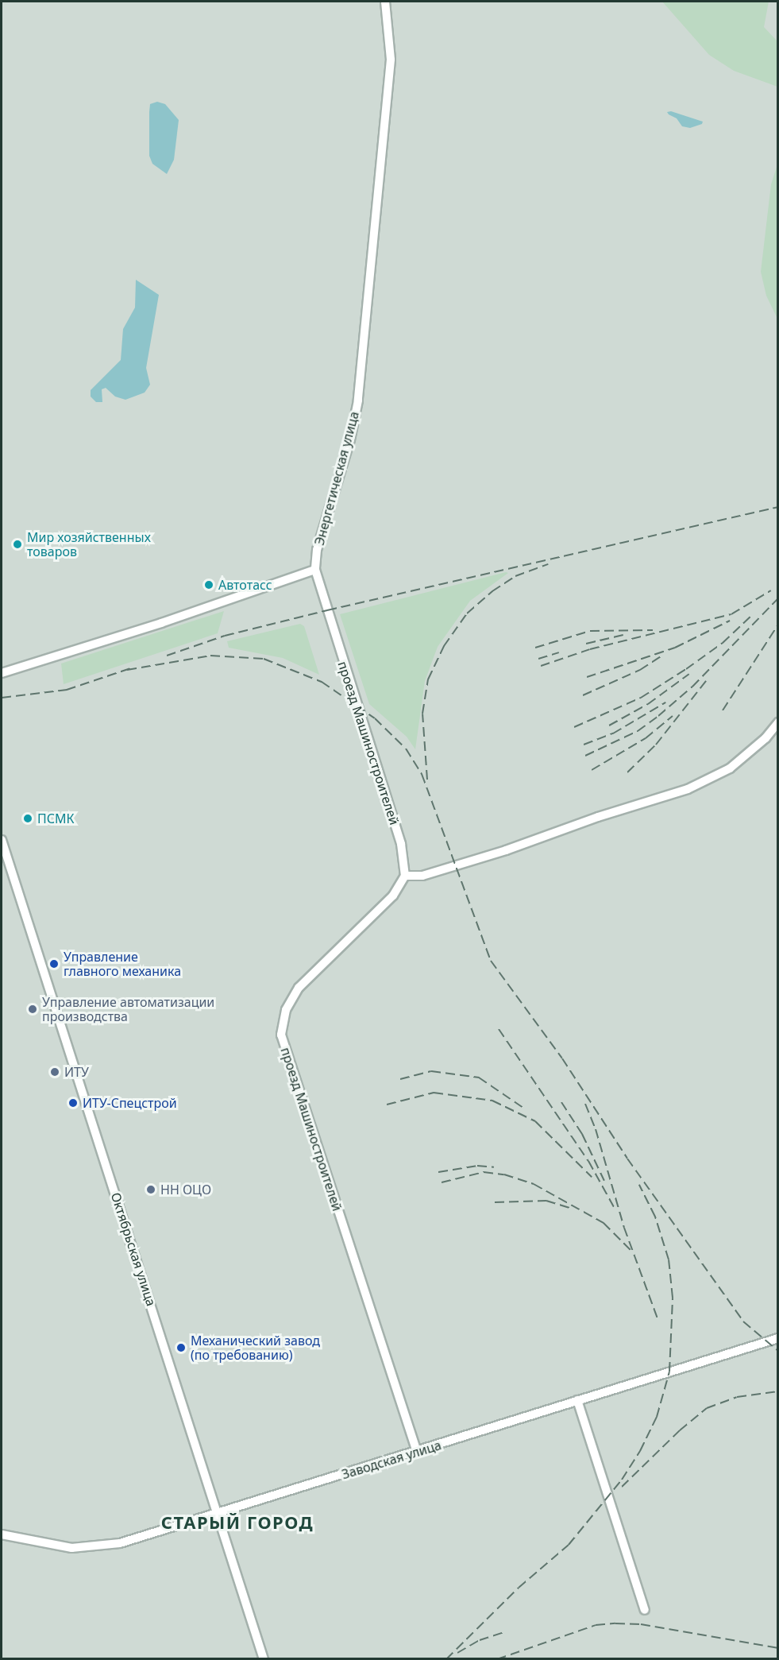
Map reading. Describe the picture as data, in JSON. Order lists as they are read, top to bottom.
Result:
{
  "streets": {
    "street": [
      "Энергетическая улица",
      "проезд Машиностроителей",
      "Октябрьская улица",
      "Заводская улица"
    ]
  },
  "crossings": [
    ["Энергетическая улица", "проезд Машиностроителей"],
    ["проезд Машиностроителей", "Заводская улица"],
    ["Октябрьская улица", "Заводская улица"]
  ],
  "districts": ["СТАРЫЙ ГОРОД"],
  "places": [
    "Мир хозяйственных товаров",
    "Автотасс",
    "ПСМК",
    "Управление главного механика",
    "Управление автоматизации производства",
    "ИТУ",
    "ИТУ-Спецстрой",
    "НН ОЦО",
    "Механический завод (по требованию)"
  ]
}
